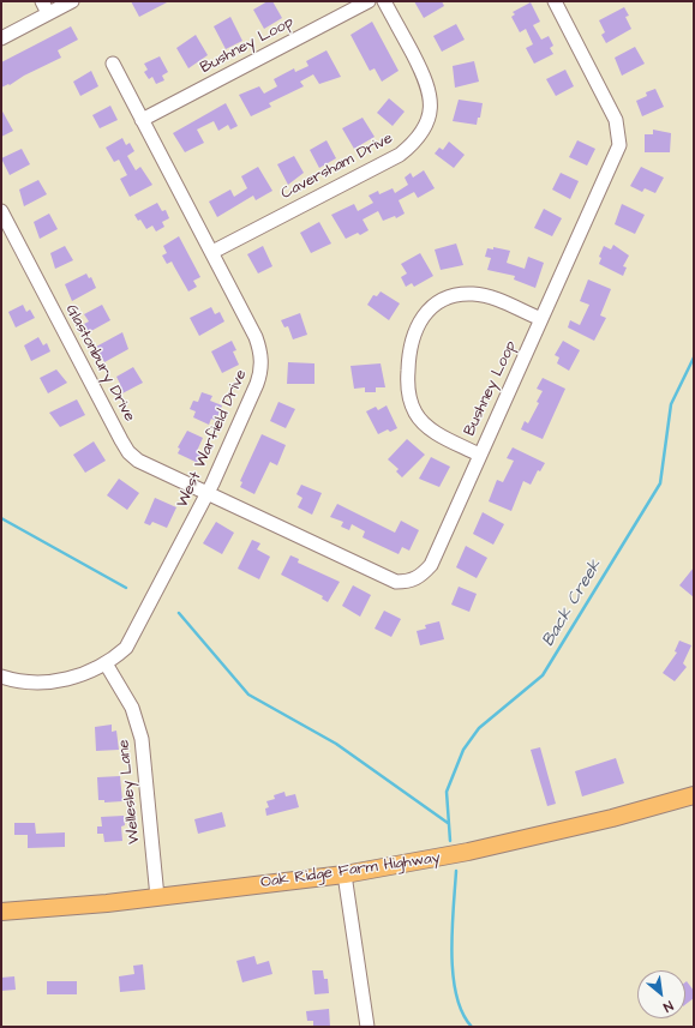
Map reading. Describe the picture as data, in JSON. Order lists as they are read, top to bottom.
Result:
{
  "streets": {
    "main road": ["Oak Ridge Farm Highway"],
    "street": [
      "Bushney Loop",
      "Caversham Drive",
      "Glastonbury Drive",
      "West Warfield Drive",
      "Wellesley Lane"
    ]
  },
  "crossings": [
    ["Bushney Loop", "Glastonbury Drive"],
    ["Bushney Loop", "West Warfield Drive"],
    ["Caversham Drive", "West Warfield Drive"],
    ["Glastonbury Drive", "West Warfield Drive"],
    ["West Warfield Drive", "Wellesley Lane"],
    ["Wellesley Lane", "Oak Ridge Farm Highway"]
  ],
  "water": ["Back Creek"],
  "north": "bottom right"
}
